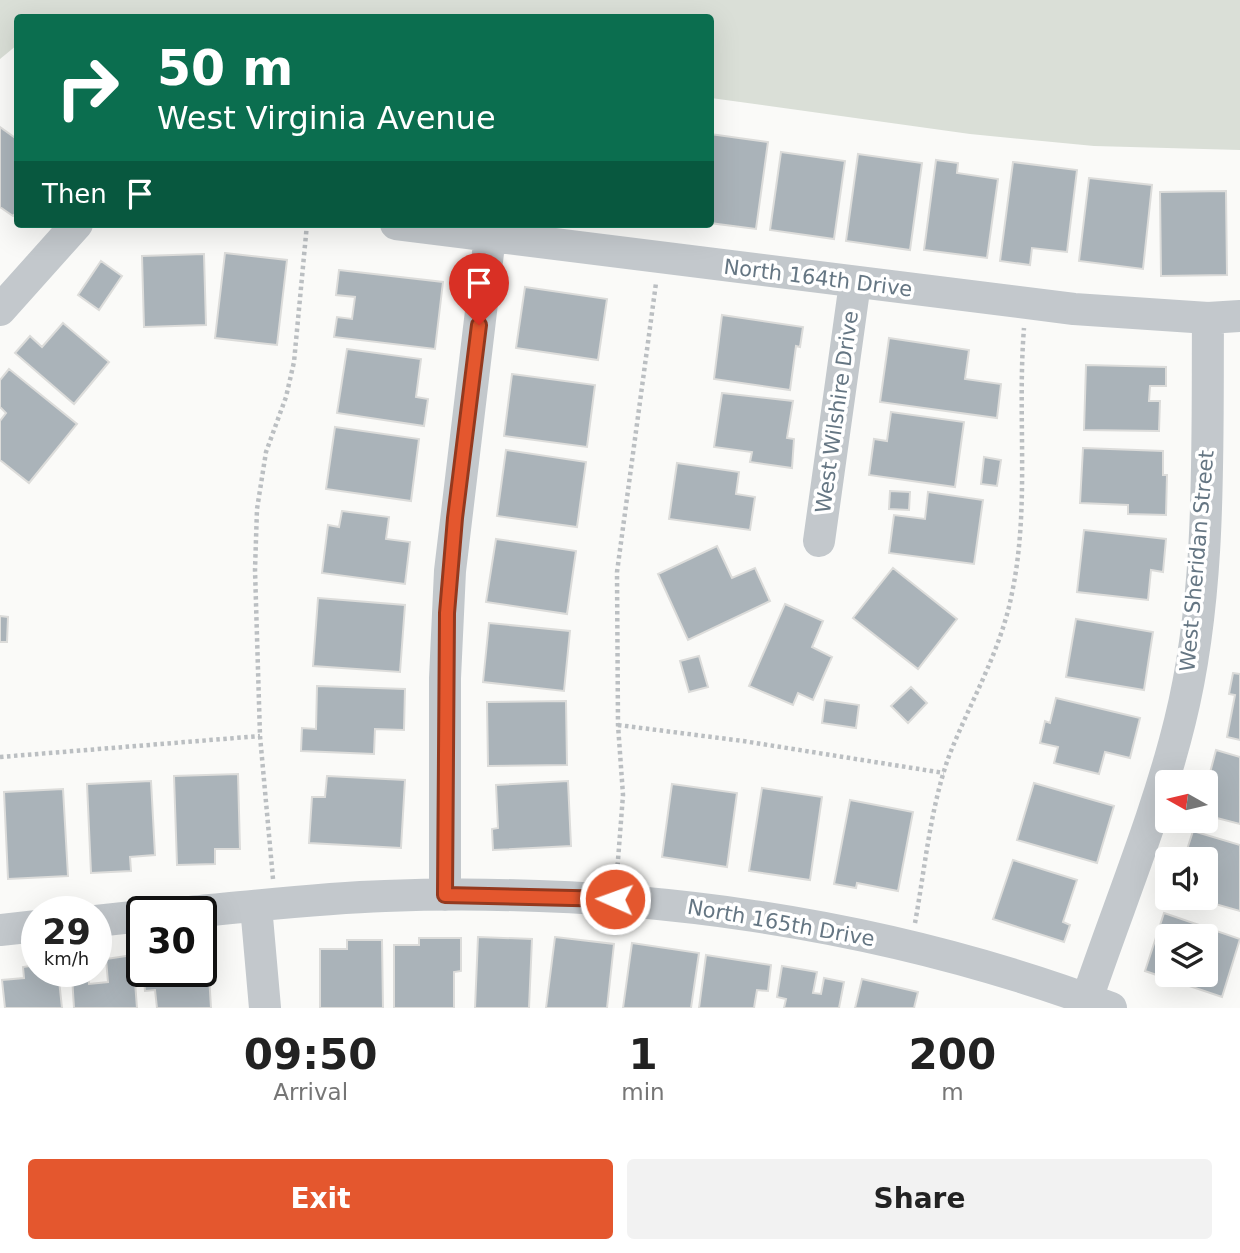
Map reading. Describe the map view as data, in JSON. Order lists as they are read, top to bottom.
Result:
{
  "streets": {
    "street": [
      "North 164th Drive",
      "West Wilshire Drive",
      "West Sheridan Street",
      "North 165th Drive"
    ]
  },
  "crossings": [
    ["North 164th Drive", "West Wilshire Drive"],
    ["North 164th Drive", "West Sheridan Street"],
    ["West Sheridan Street", "North 165th Drive"]
  ],
  "north": "left",
  "page": {
    "turn": ["50 m", "West Virginia Avenue"],
    "then": "Then",
    "speed": "29 km/h",
    "limit": "30",
    "eta": [
      "09:50",
      "Arrival",
      "1",
      "min",
      "200",
      "m"
    ],
    "buttons": ["Exit", "Share"]
  }
}
